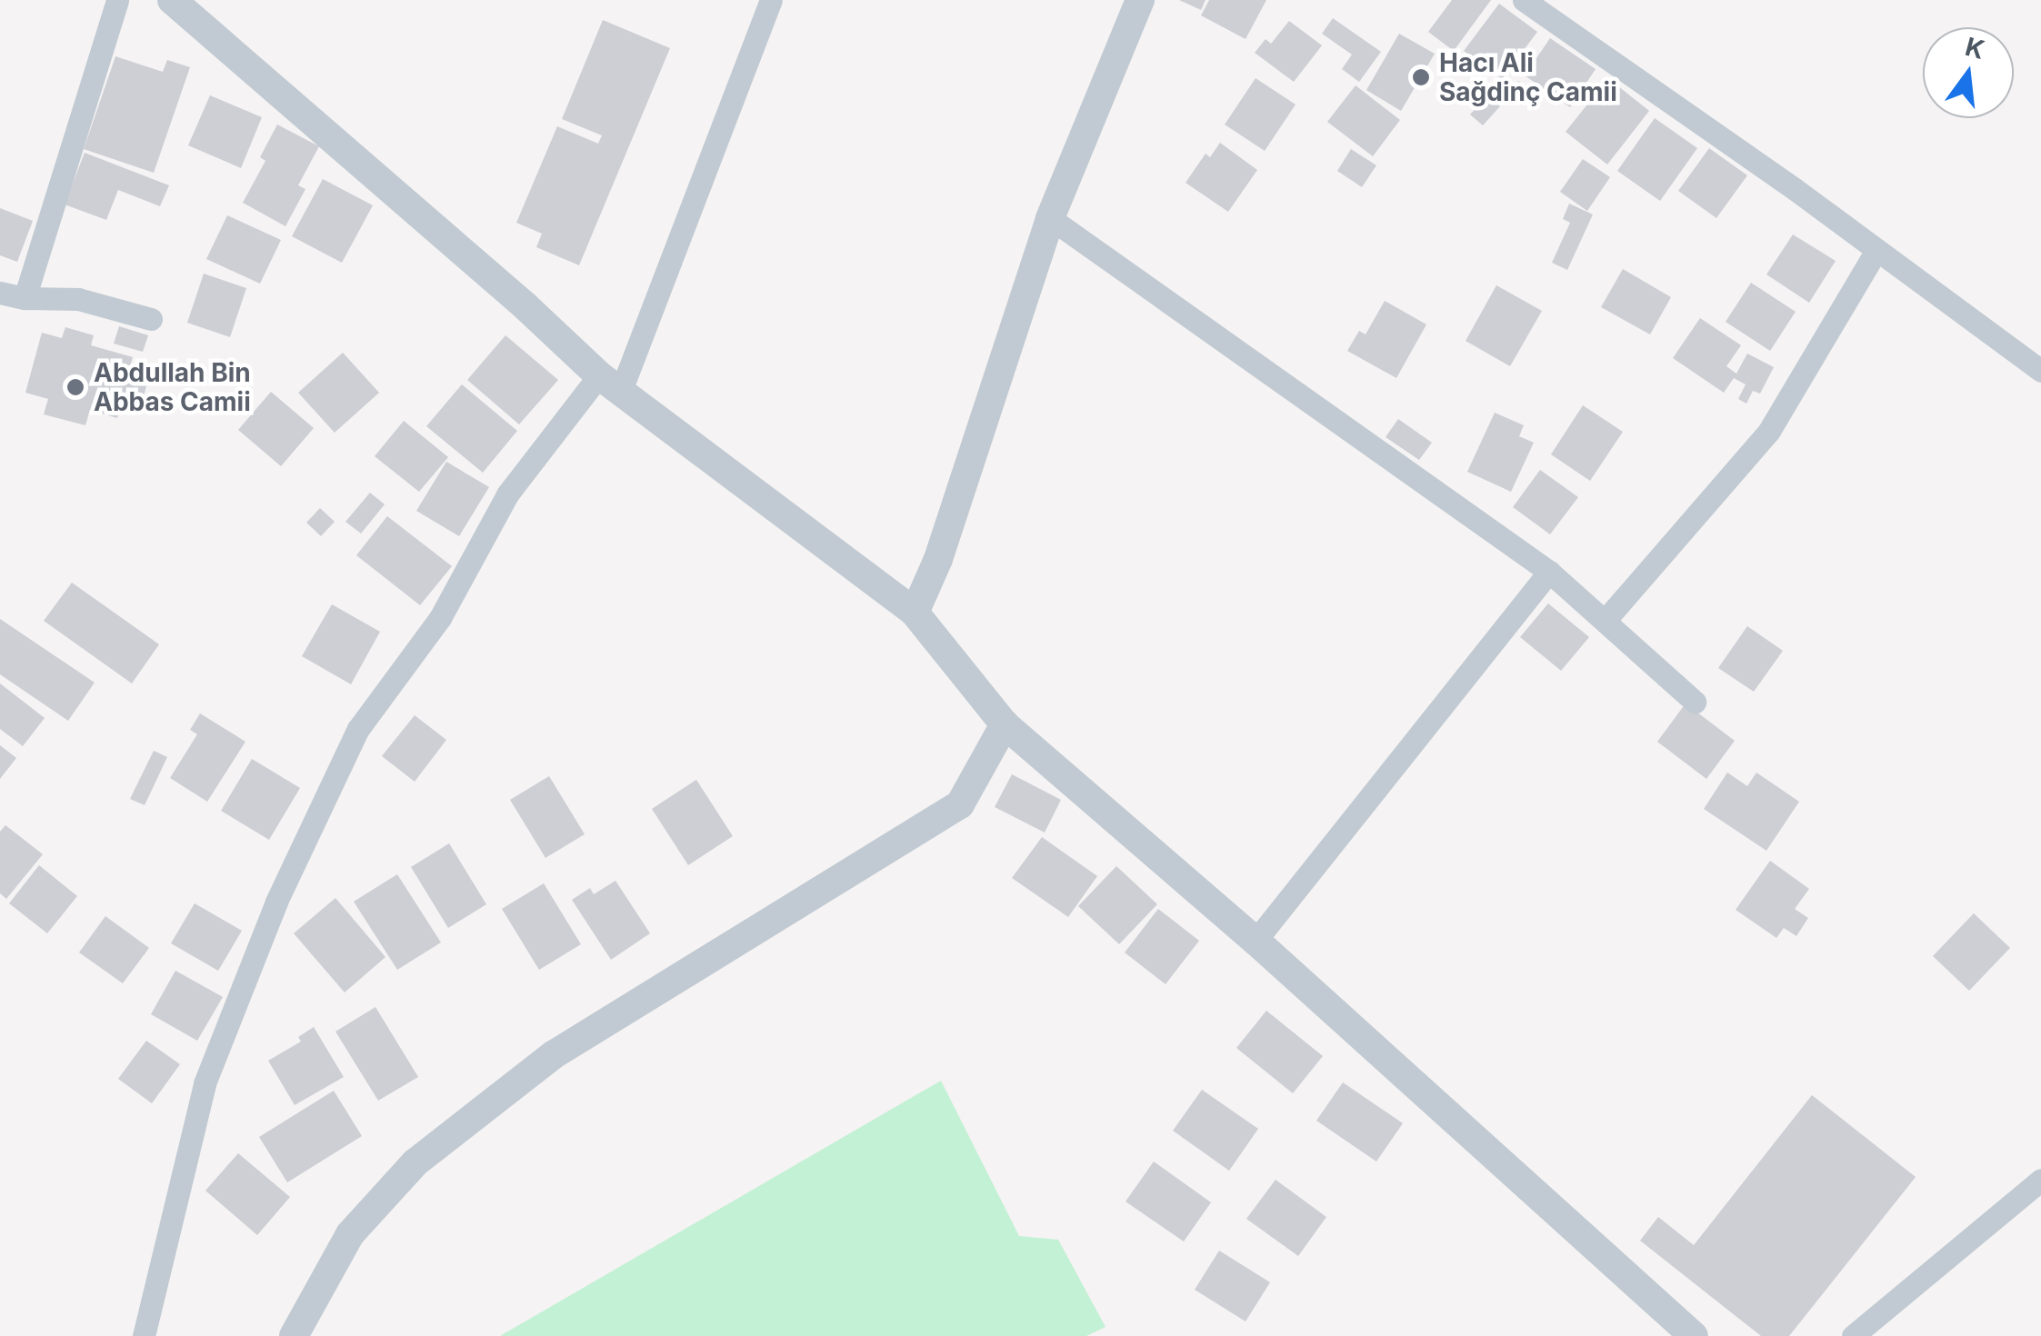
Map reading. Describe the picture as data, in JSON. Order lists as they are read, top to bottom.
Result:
{
  "places": ["Hacı Ali Sağdinç Camii", "Abdullah Bin Abbas Camii"],
  "north": "top"
}
